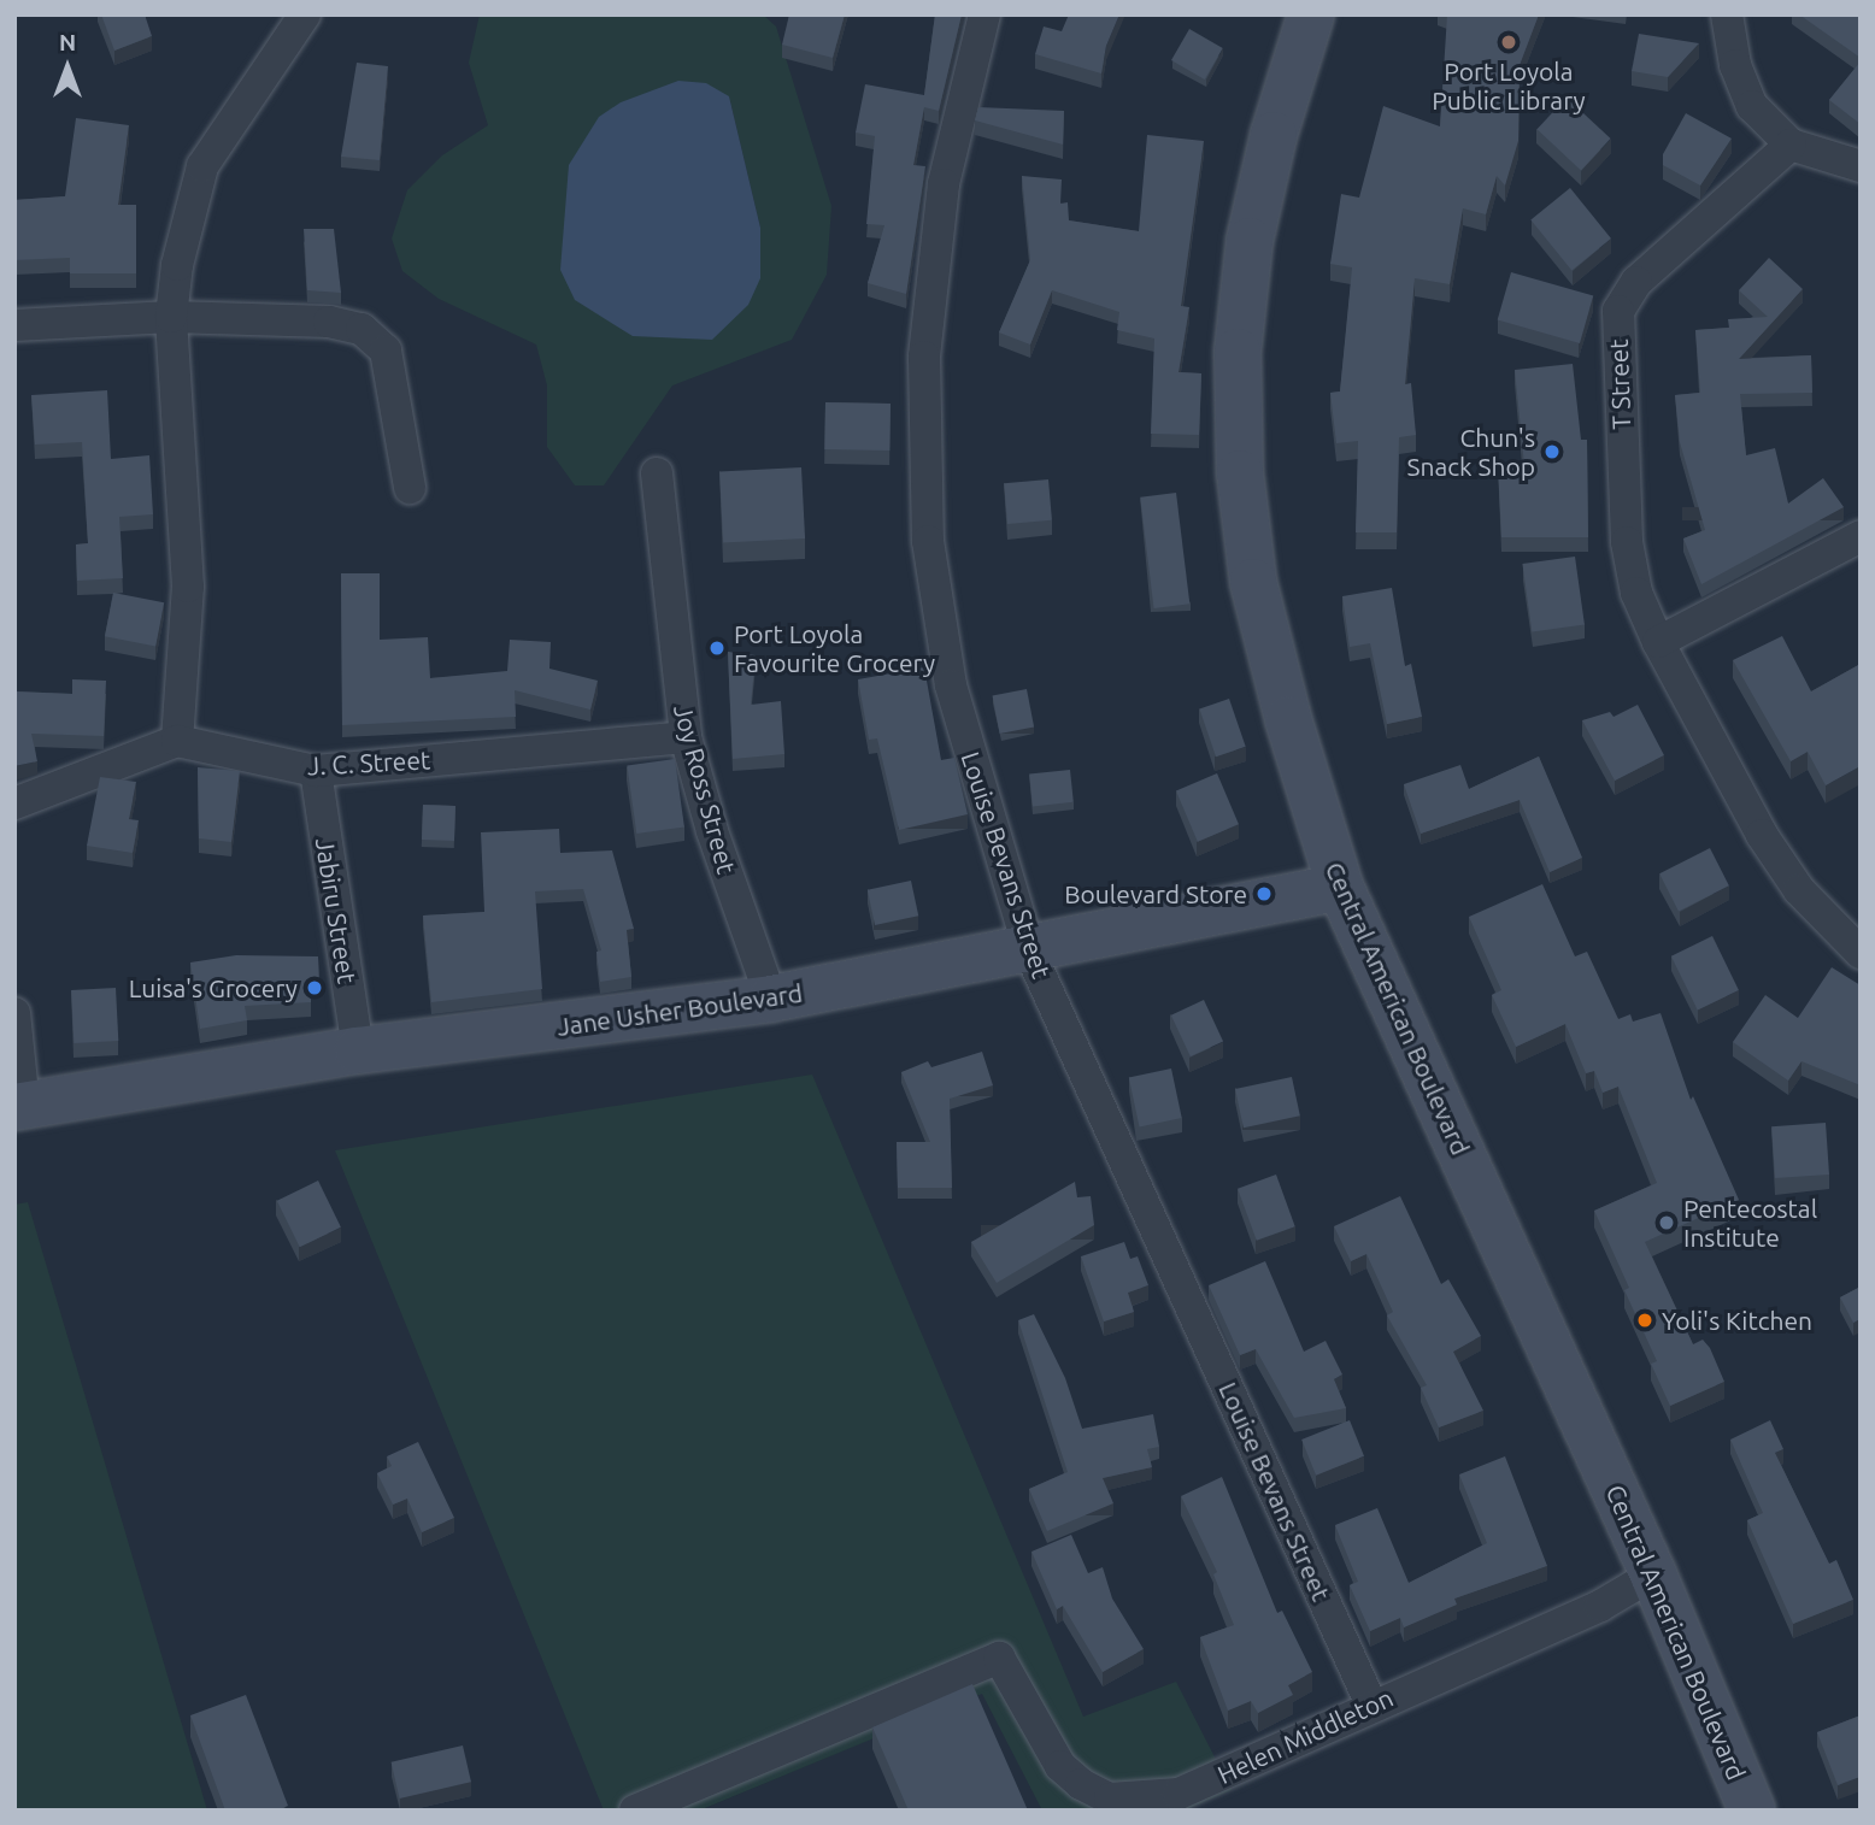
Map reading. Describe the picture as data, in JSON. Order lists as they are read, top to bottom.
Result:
{
  "streets": {
    "main road": ["Central American Boulevard", "Jane Usher Boulevard"],
    "street": [
      "T Street",
      "J. C. Street",
      "Joy Ross Street",
      "Louise Bevans Street",
      "Jabiru Street",
      "Helen Middleton"
    ]
  },
  "crossings": [
    ["J. C. Street", "Joy Ross Street"],
    ["J. C. Street", "Jabiru Street"],
    ["Joy Ross Street", "Jane Usher Boulevard"],
    ["Louise Bevans Street", "Jane Usher Boulevard"],
    ["Louise Bevans Street", "Helen Middleton"],
    ["Jabiru Street", "Jane Usher Boulevard"],
    ["Central American Boulevard", "Jane Usher Boulevard"],
    ["Central American Boulevard", "Helen Middleton"]
  ],
  "places": [
    "Port Loyola Public Library",
    "Chun's Snack Shop",
    "Port Loyola Favourite Grocery",
    "Boulevard Store",
    "Luisa's Grocery",
    "Pentecostal Institute",
    "Yoli's Kitchen"
  ],
  "north": "top"
}
